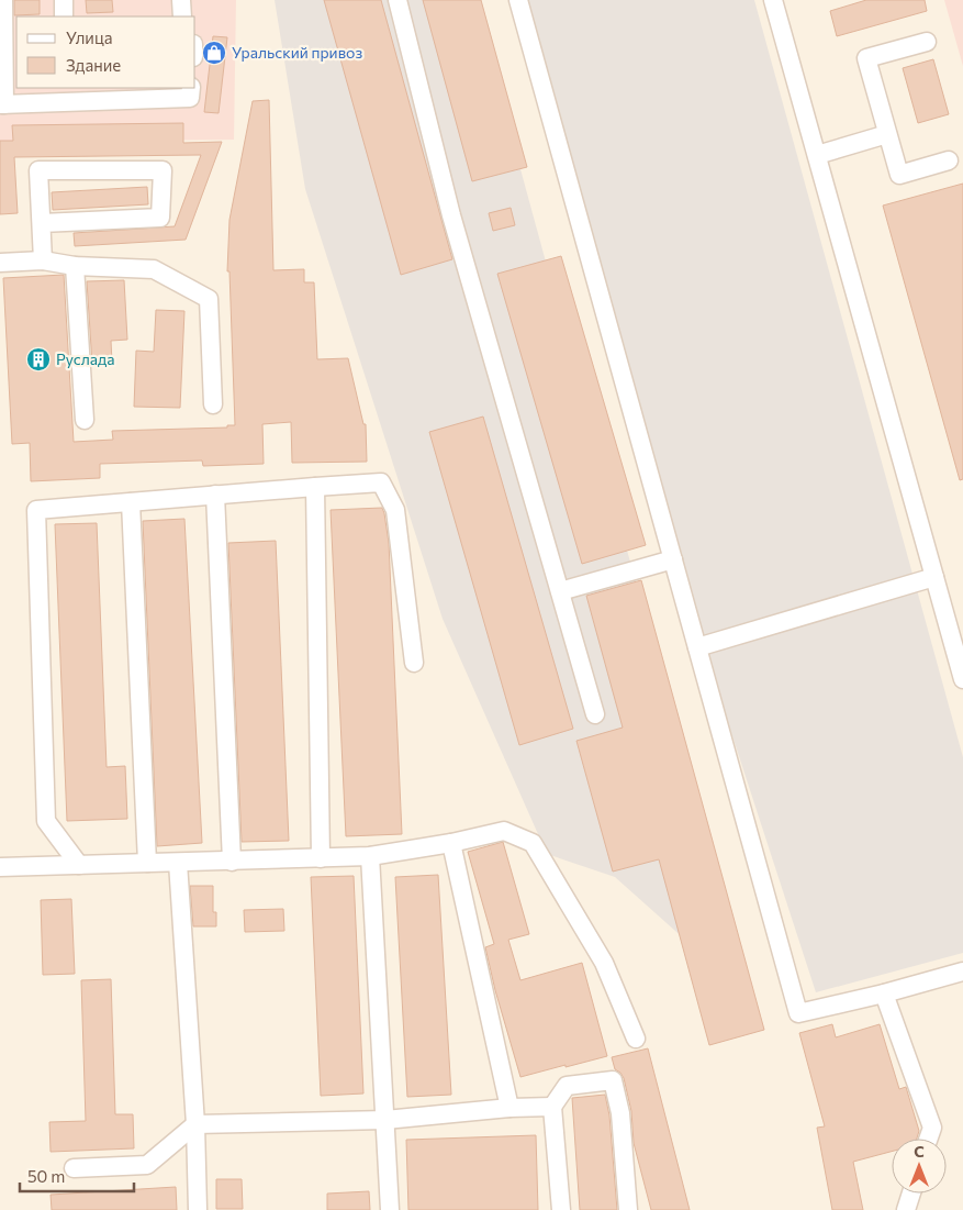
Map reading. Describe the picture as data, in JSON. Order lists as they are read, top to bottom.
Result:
{
  "places": {
    "shop": ["Уральский привоз"],
    "building": ["Руслада"]
  },
  "legend": ["Улица", "Здание"],
  "scale_bar": "50 m",
  "north": "top"
}
